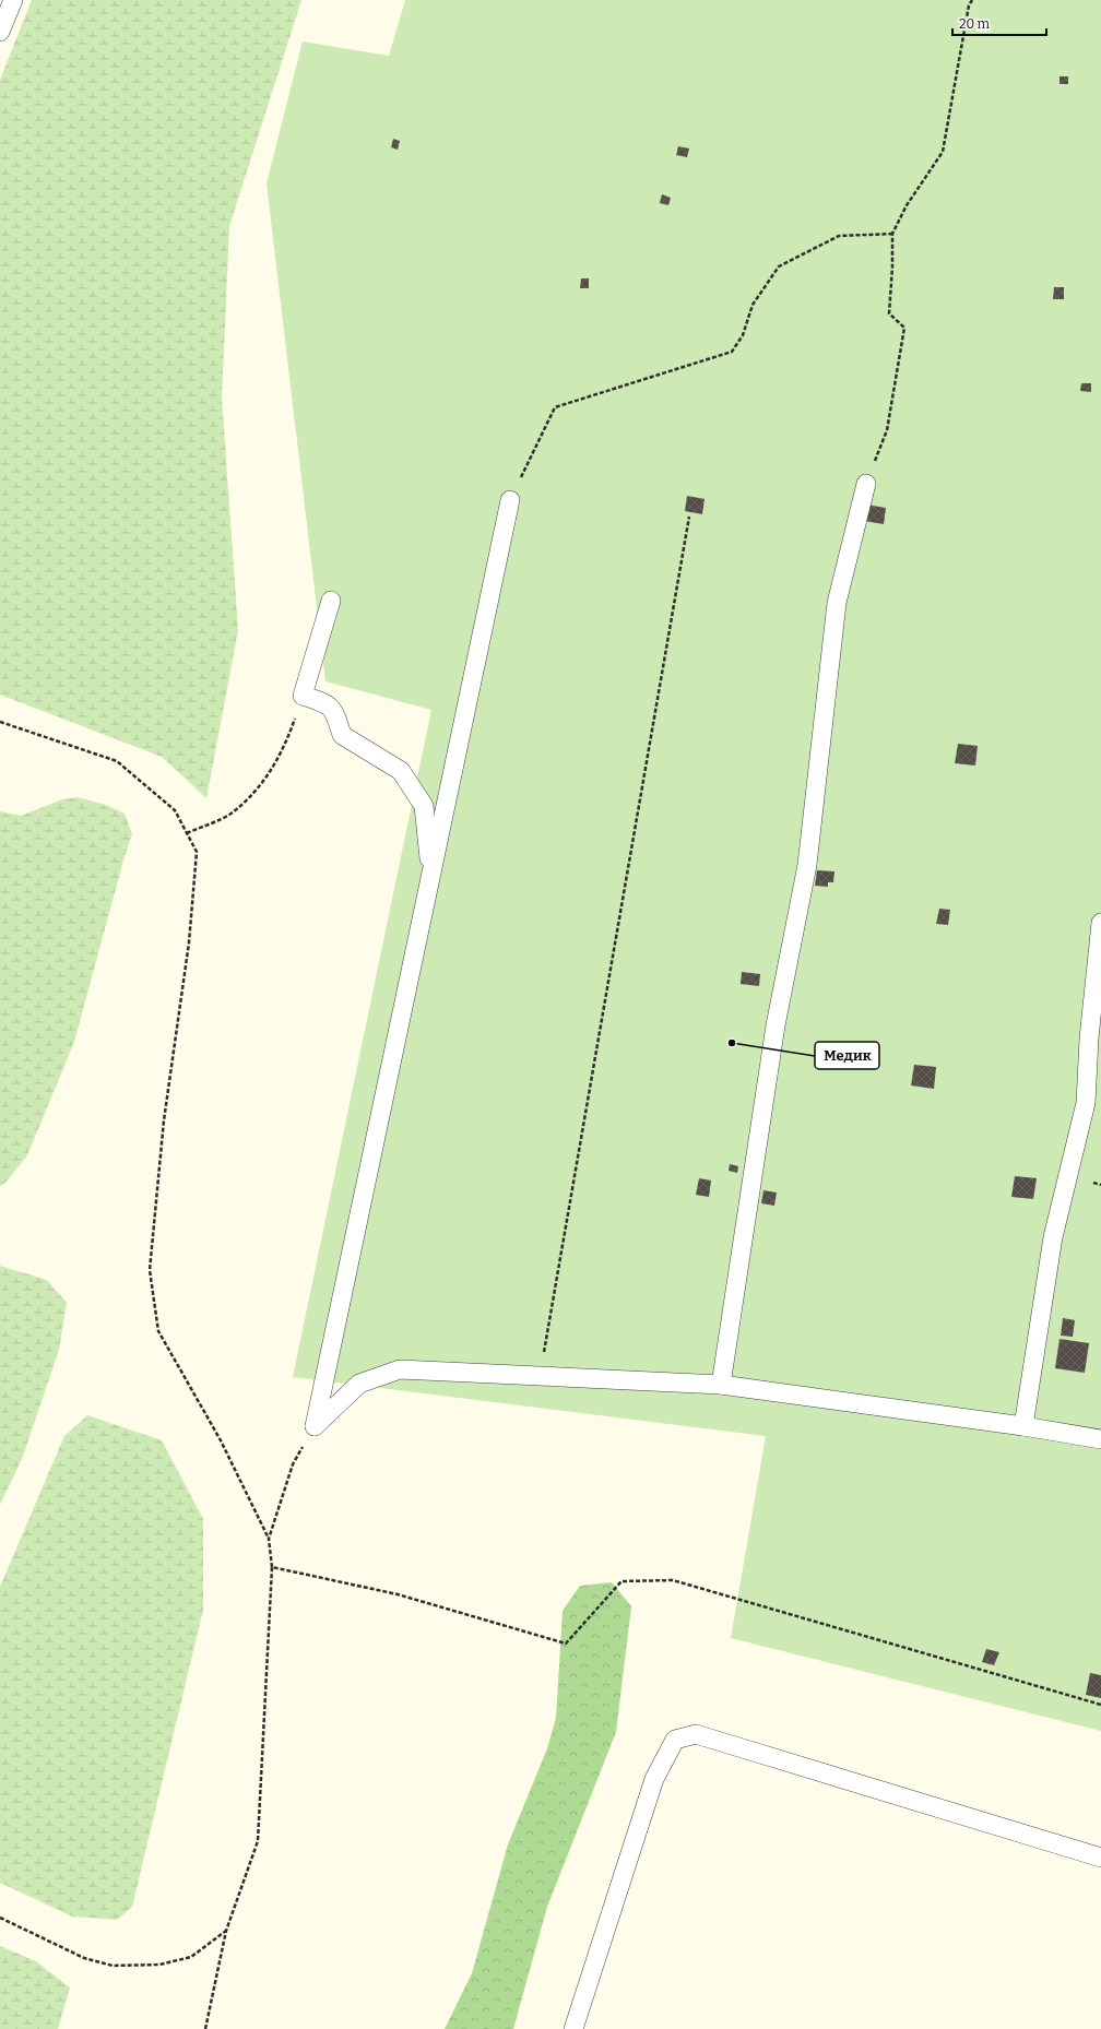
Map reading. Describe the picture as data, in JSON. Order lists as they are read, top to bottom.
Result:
{
  "places": ["Медик"],
  "scale_bar": "20 m"
}
